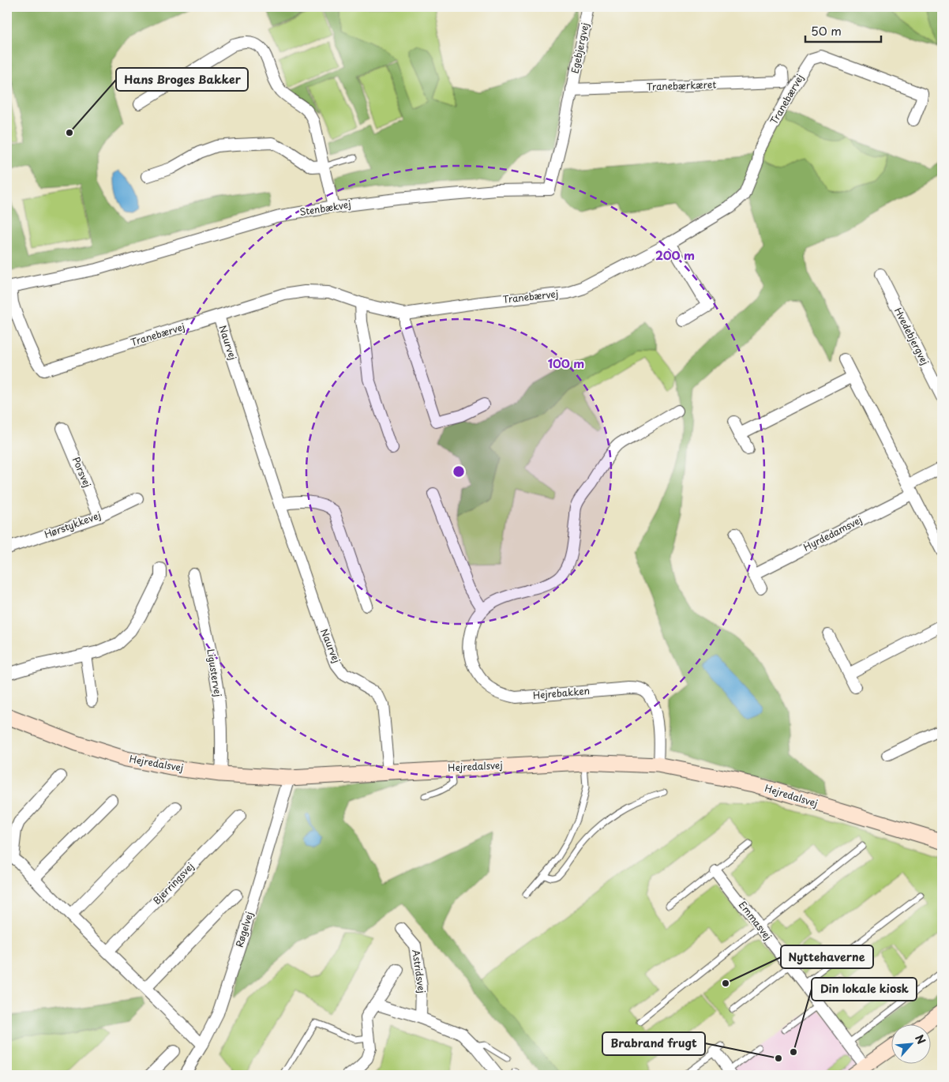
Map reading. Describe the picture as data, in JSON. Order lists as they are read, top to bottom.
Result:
{
  "streets": {
    "street": [
      "Egebjergvej",
      "Tranebærkæret",
      "Tranebærvej",
      "Stenbækvej",
      "Hvedebjergvej",
      "Naurvej",
      "Porsvej",
      "Hørstykkevej",
      "Hyrdedamsvej",
      "Ligustervej",
      "Hejrebakken",
      "Hejredalsvej",
      "Bjerringsvej",
      "Emmasvej",
      "Røgelvej",
      "Astridsvej"
    ]
  },
  "crossings": [
    ["Egebjergvej", "Tranebærkæret"],
    ["Egebjergvej", "Stenbækvej"],
    ["Tranebærkæret", "Stenbækvej"],
    ["Tranebærvej", "Stenbækvej"],
    ["Tranebærvej", "Naurvej"],
    ["Naurvej", "Hejredalsvej"],
    ["Porsvej", "Hørstykkevej"],
    ["Ligustervej", "Hejredalsvej"],
    ["Hejrebakken", "Hejredalsvej"],
    ["Hejredalsvej", "Røgelvej"]
  ],
  "places": [
    "Hans Broges Bakker",
    "Nyttehaverne",
    "Din lokale kiosk",
    "Brabrand frugt"
  ],
  "scale_bar": "50 m",
  "north": "top right",
  "rings": ["200 m", "100 m"]
}
